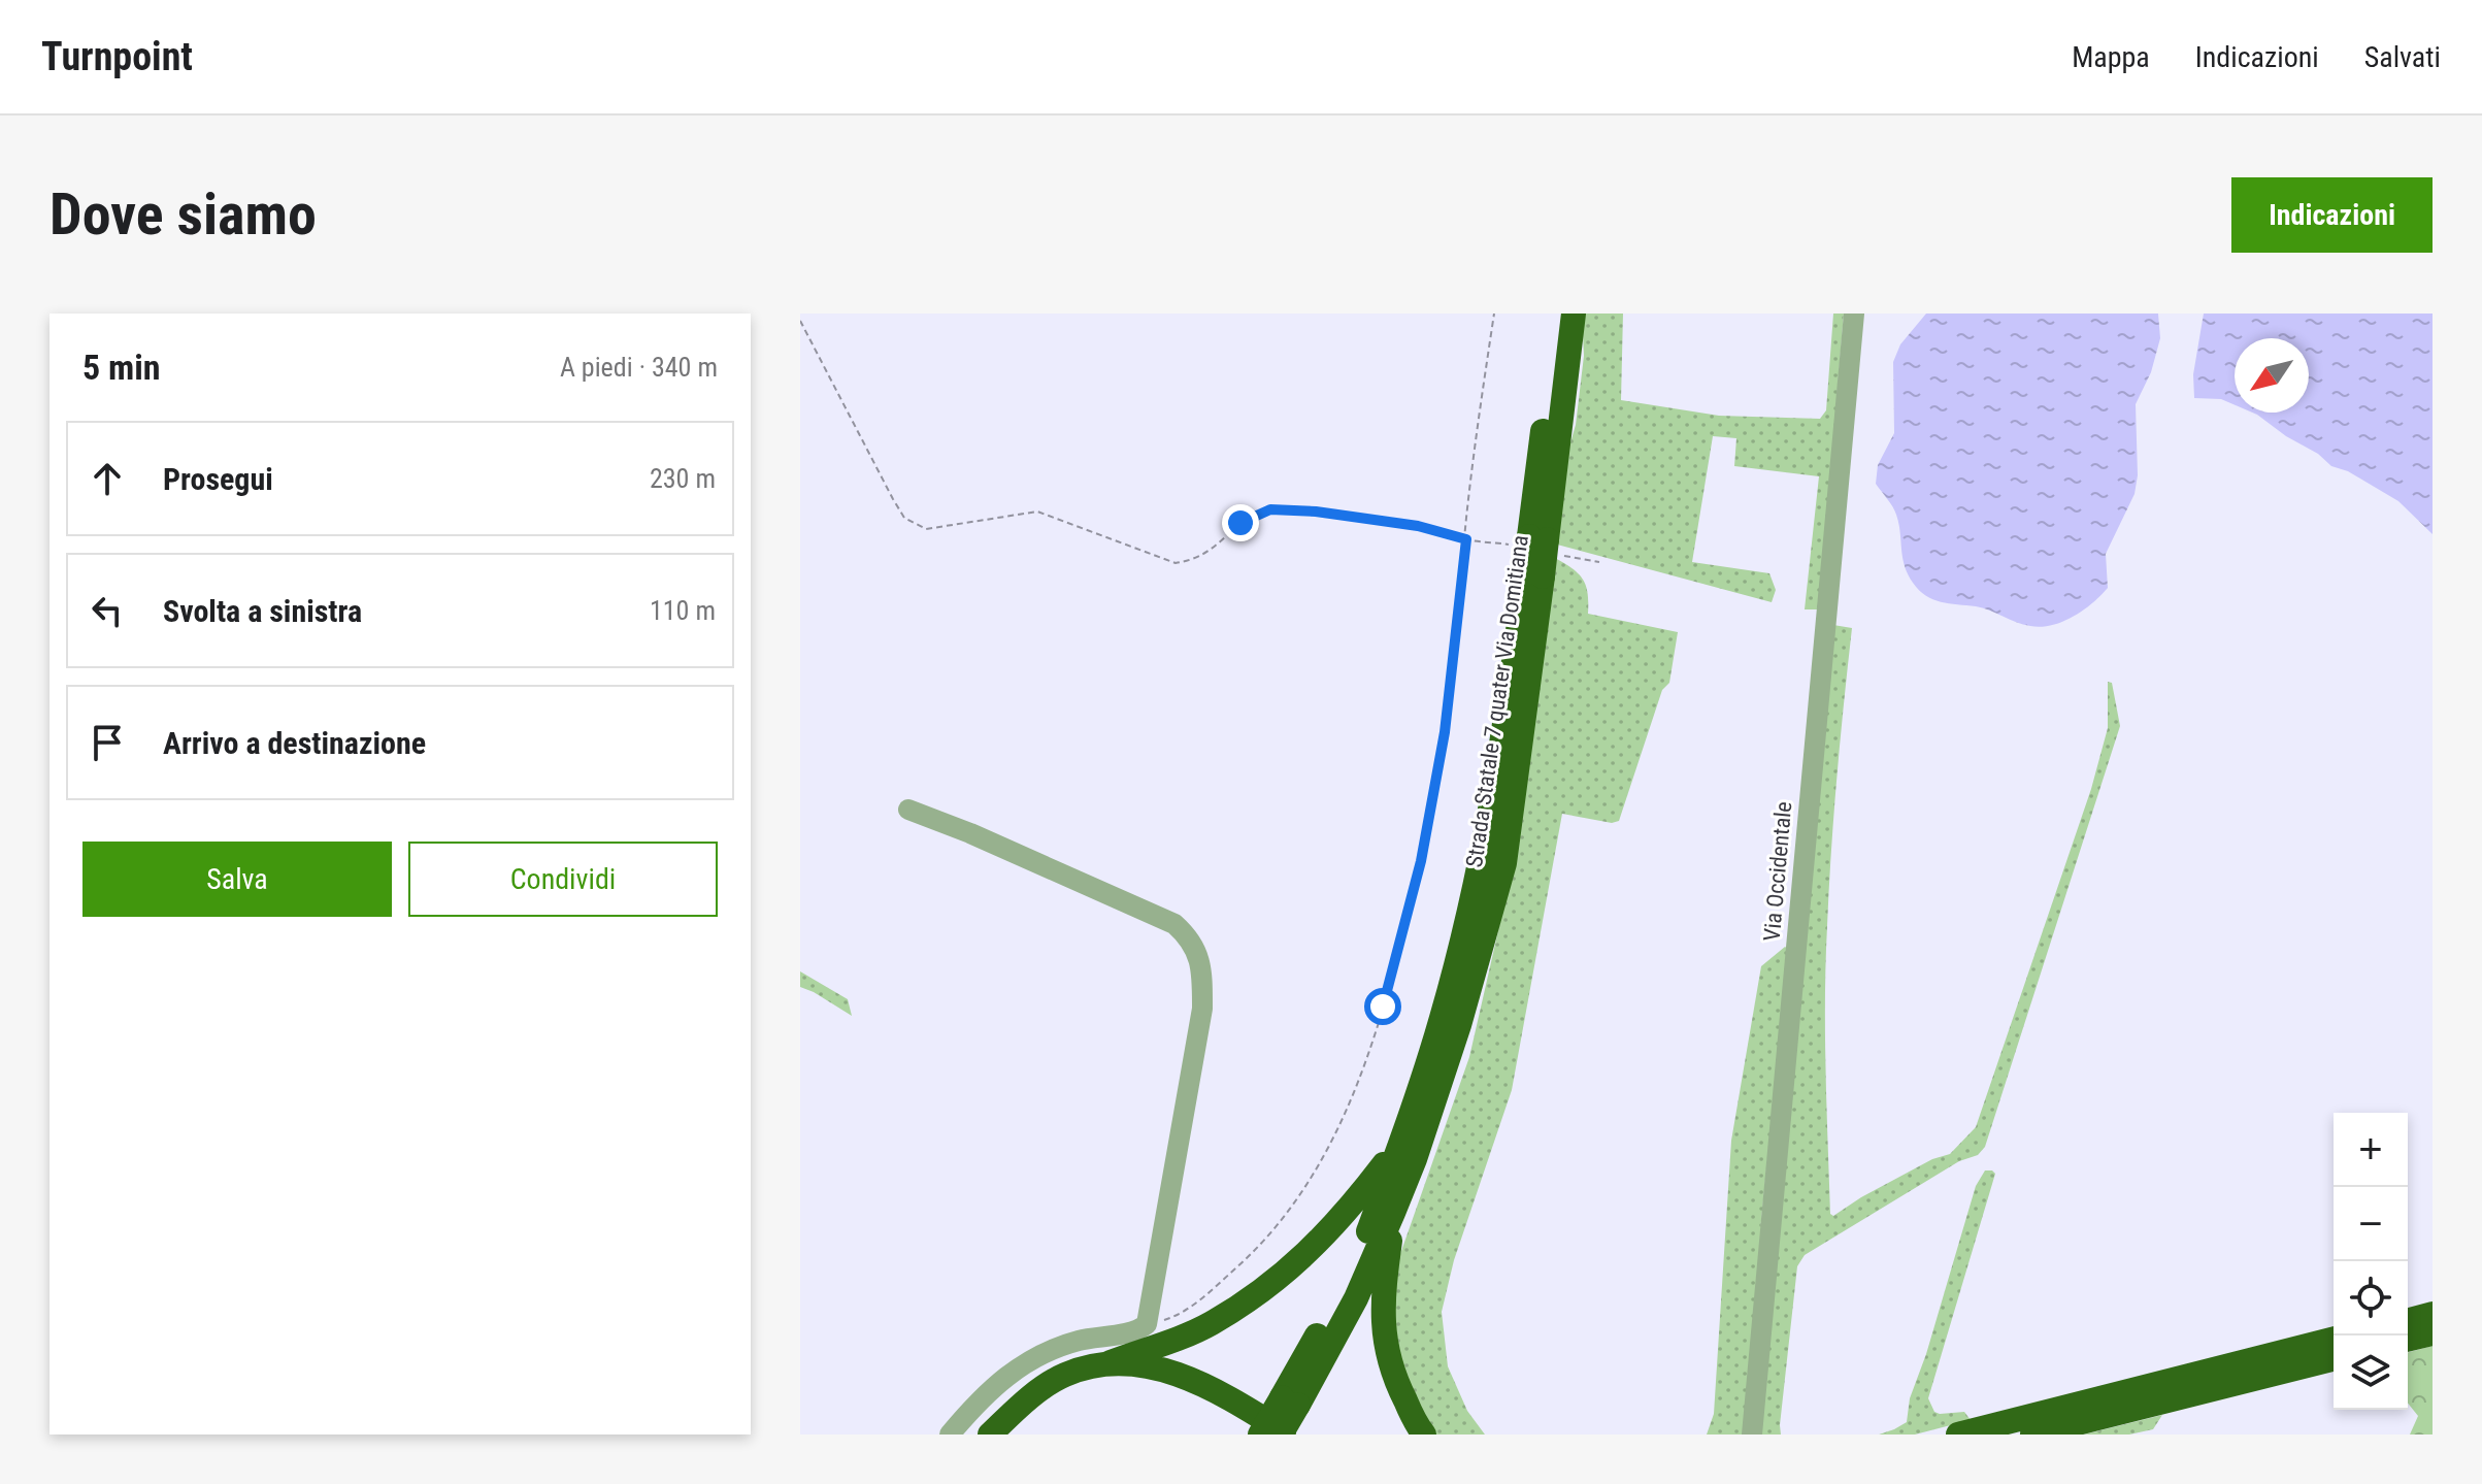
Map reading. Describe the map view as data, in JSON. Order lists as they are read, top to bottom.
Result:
{
  "streets": {
    "highway": ["Strada Statale 7 quater Via Domitiana"],
    "street": ["Via Occidentale"]
  },
  "north": "bottom left",
  "page": {
    "header": "Turnpoint",
    "nav": ["Mappa", "Indicazioni", "Salvati"],
    "buttons": [
      "Indicazioni",
      ["Salva", "Condividi"]
    ],
    "title": "Dove siamo",
    "heading": ["5 min", "A piedi · 340 m"],
    "list": [
      ["Prosegui", "230 m"],
      ["Svolta a sinistra", "110 m"],
      "Arrivo a destinazione"
    ],
    "map_buttons": ["+", "−"]
  }
}
